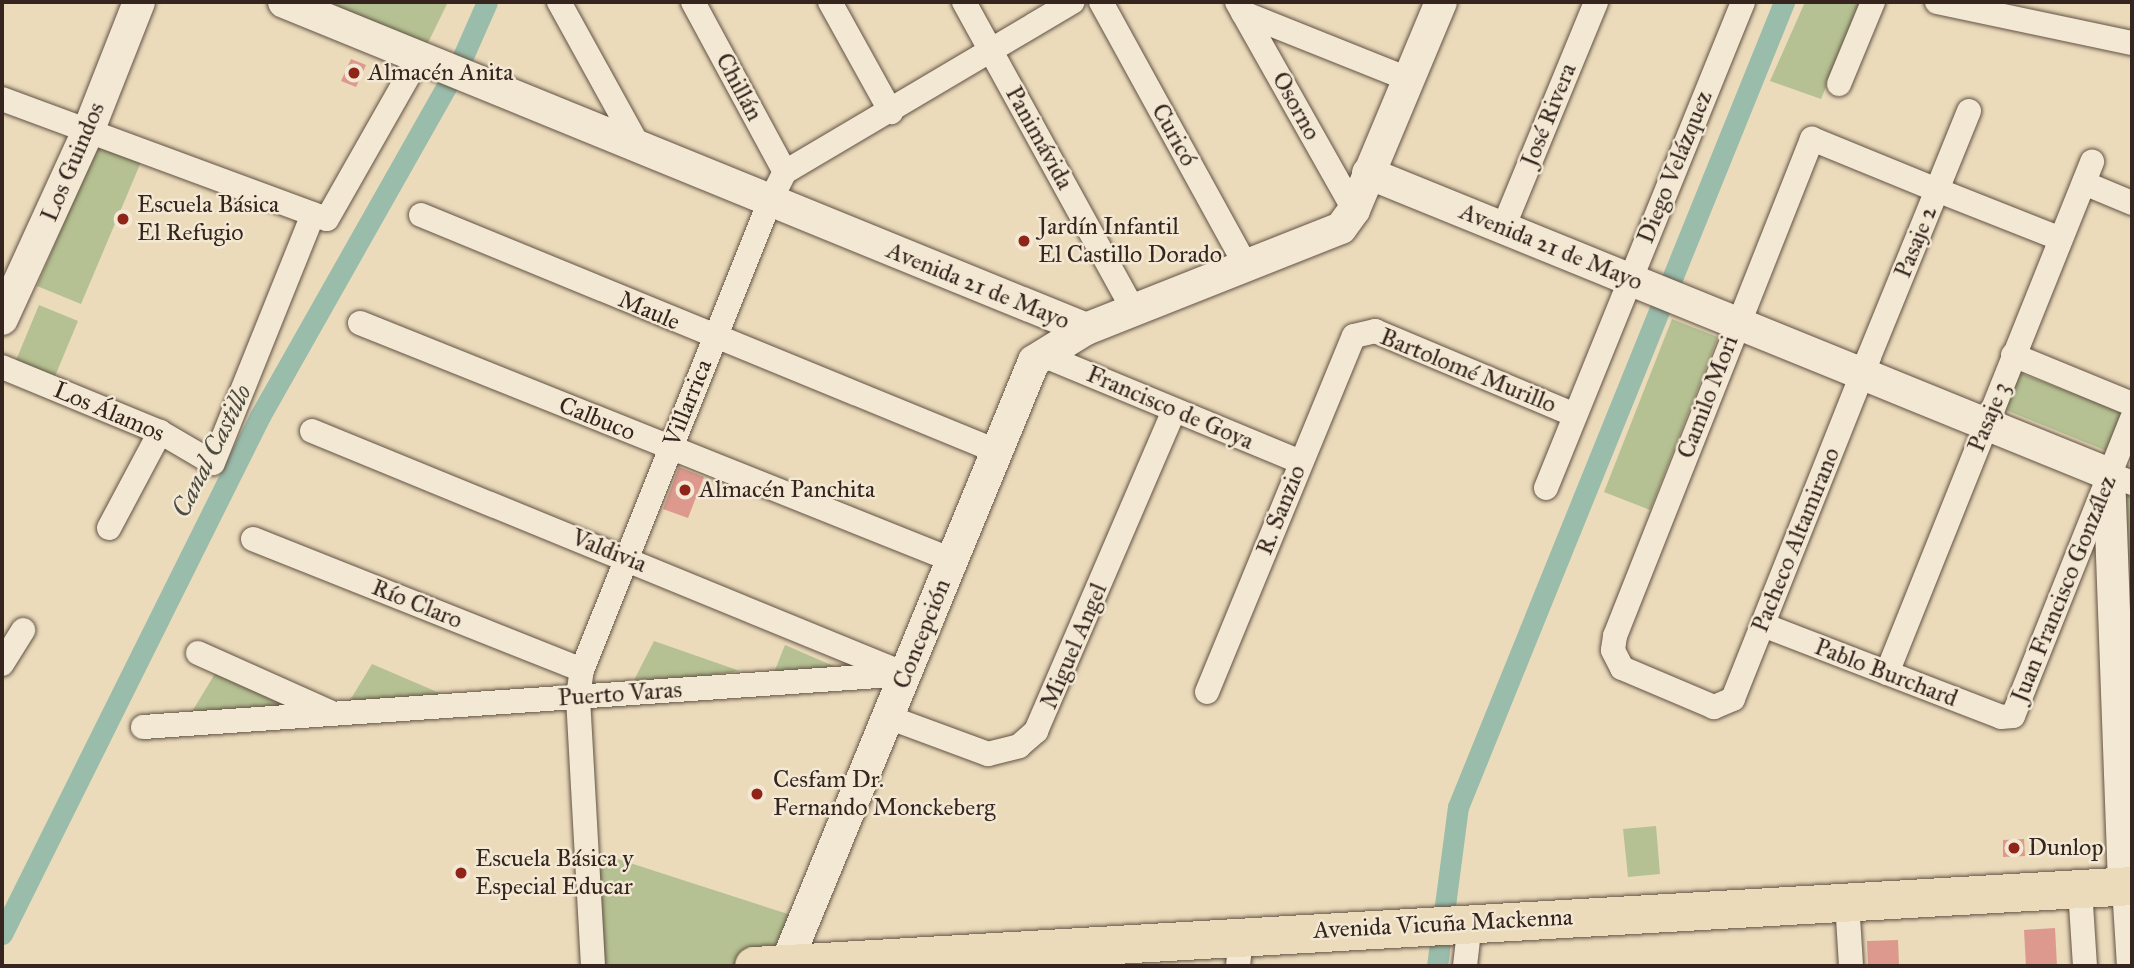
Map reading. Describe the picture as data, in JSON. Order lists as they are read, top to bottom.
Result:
{
  "streets": {
    "main road": ["Avenida Vicuña Mackenna"],
    "street": [
      "Chillán",
      "Osorno",
      "José Rivera",
      "Curicó",
      "Panimávida",
      "Los Guindos",
      "Diego Velázquez",
      "Pasaje 2",
      "Avenida 21 de Mayo",
      "Maule",
      "Bartolomé Murillo",
      "Camilo Mori",
      "Villarrica",
      "Francisco de Goya",
      "Los Álamos",
      "Pasaje 3",
      "Calbuco",
      "R. Sanzio",
      "Pacheco Altamirano",
      "Valdivia",
      "Juan Francisco González",
      "Río Claro",
      "Concepción",
      "Miguel Angel",
      "Pablo Burchard",
      "Puerto Varas"
    ]
  },
  "crossings": [
    ["Chillán", "Villarrica"],
    ["Osorno", "Avenida 21 de Mayo"],
    ["José Rivera", "Avenida 21 de Mayo"],
    ["Curicó", "Avenida 21 de Mayo"],
    ["Panimávida", "Avenida 21 de Mayo"],
    ["Diego Velázquez", "Avenida 21 de Mayo"],
    ["Diego Velázquez", "Bartolomé Murillo"],
    ["Pasaje 2", "Avenida 21 de Mayo"],
    ["Pasaje 2", "Camilo Mori"],
    ["Pasaje 2", "Pacheco Altamirano"],
    ["Avenida 21 de Mayo", "Camilo Mori"],
    ["Avenida 21 de Mayo", "Villarrica"],
    ["Avenida 21 de Mayo", "Pasaje 3"],
    ["Avenida 21 de Mayo", "Pacheco Altamirano"],
    ["Avenida 21 de Mayo", "Juan Francisco González"],
    ["Maule", "Villarrica"],
    ["Maule", "Concepción"],
    ["Bartolomé Murillo", "R. Sanzio"],
    ["Camilo Mori", "Pacheco Altamirano"],
    ["Villarrica", "Calbuco"],
    ["Villarrica", "Valdivia"],
    ["Villarrica", "Río Claro"],
    ["Villarrica", "Puerto Varas"],
    ["Francisco de Goya", "R. Sanzio"],
    ["Francisco de Goya", "Concepción"],
    ["Francisco de Goya", "Miguel Angel"],
    ["Pasaje 3", "Pablo Burchard"],
    ["Calbuco", "Concepción"],
    ["Pacheco Altamirano", "Pablo Burchard"],
    ["Valdivia", "Concepción"],
    ["Valdivia", "Puerto Varas"],
    ["Juan Francisco González", "Pablo Burchard"],
    ["Concepción", "Miguel Angel"],
    ["Concepción", "Puerto Varas"],
    ["Concepción", "Avenida Vicuña Mackenna"]
  ],
  "water": ["Canal Castillo"],
  "places": [
    "Almacén Anita",
    "Escuela Básica El Refugio",
    "Jardín Infantil El Castillo Dorado",
    "Almacén Panchita",
    "Cesfam Dr. Fernando Monckeberg",
    "Dunlop",
    "Escuela Básica y Especial Educar"
  ]
}
